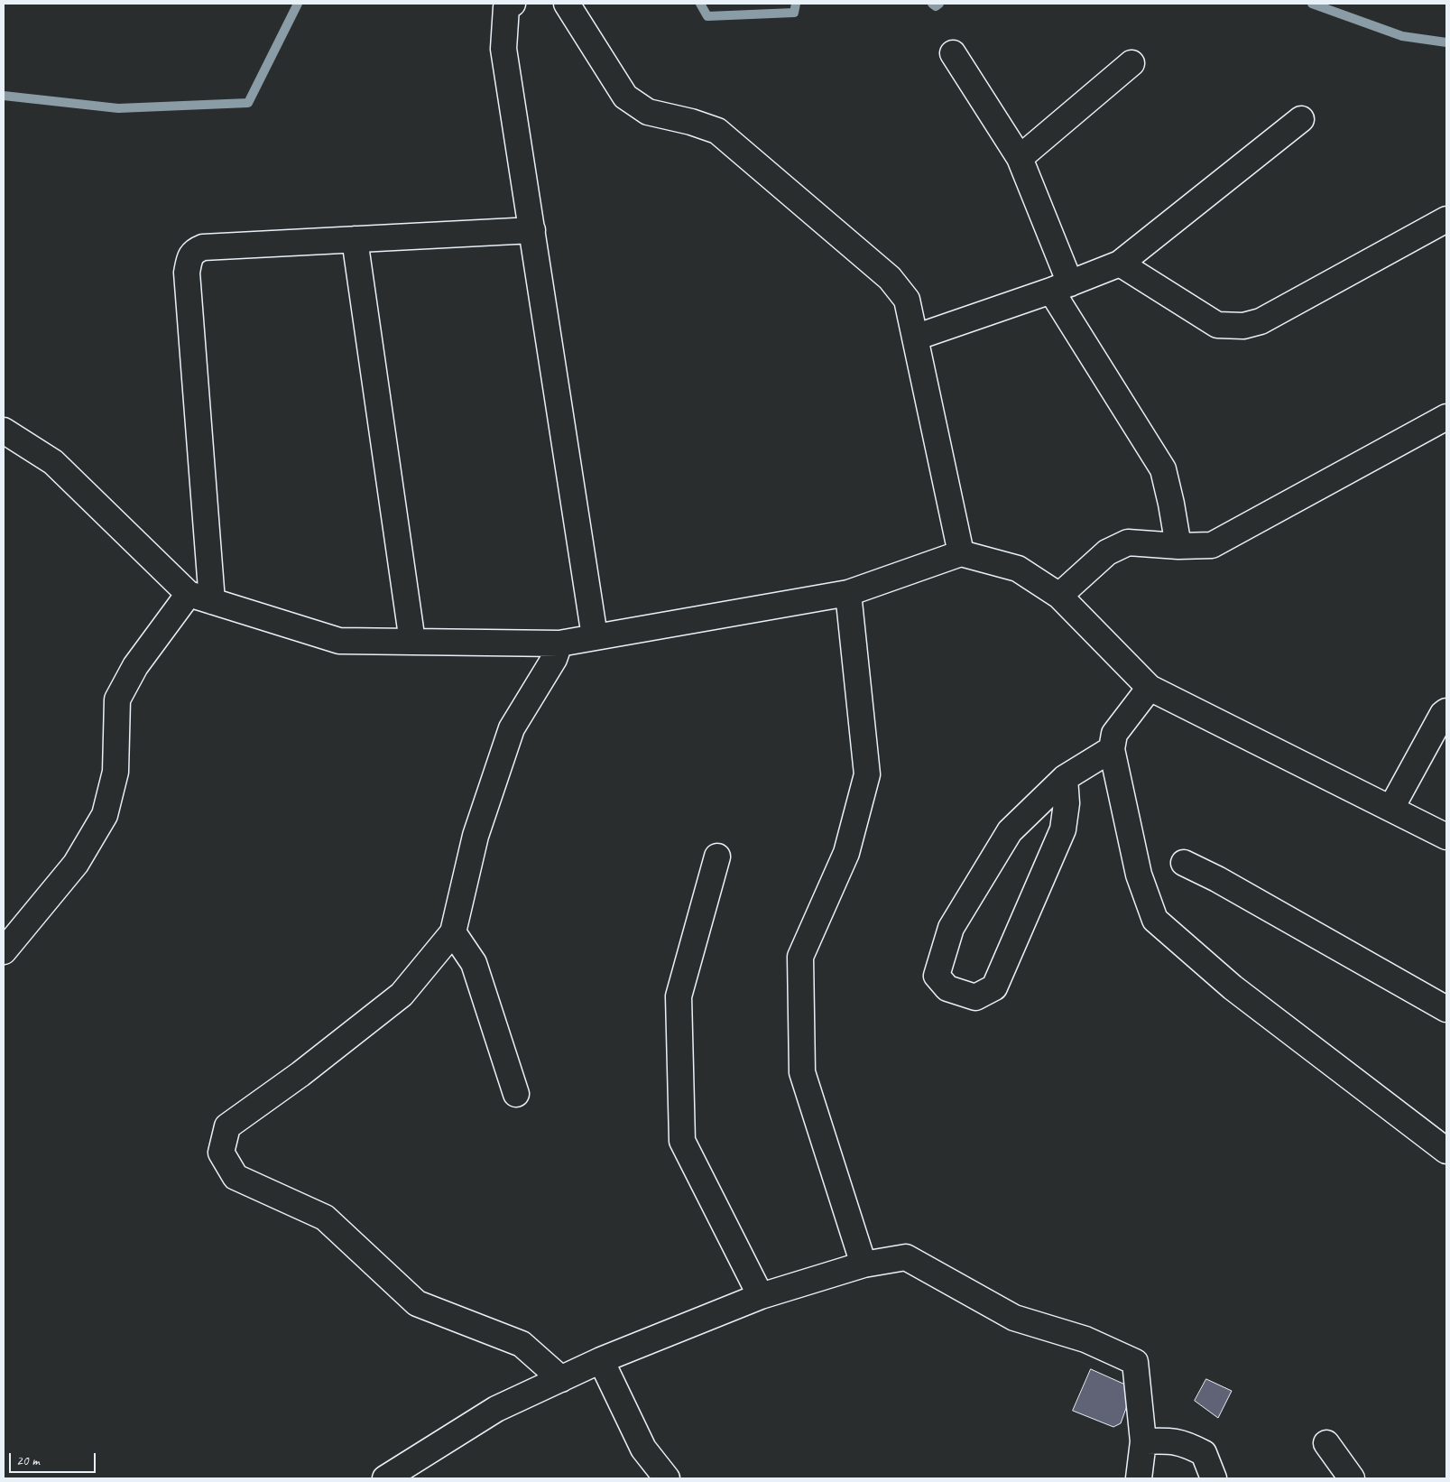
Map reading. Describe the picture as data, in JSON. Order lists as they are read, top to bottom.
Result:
{
  "scale_bar": "20 m"
}
